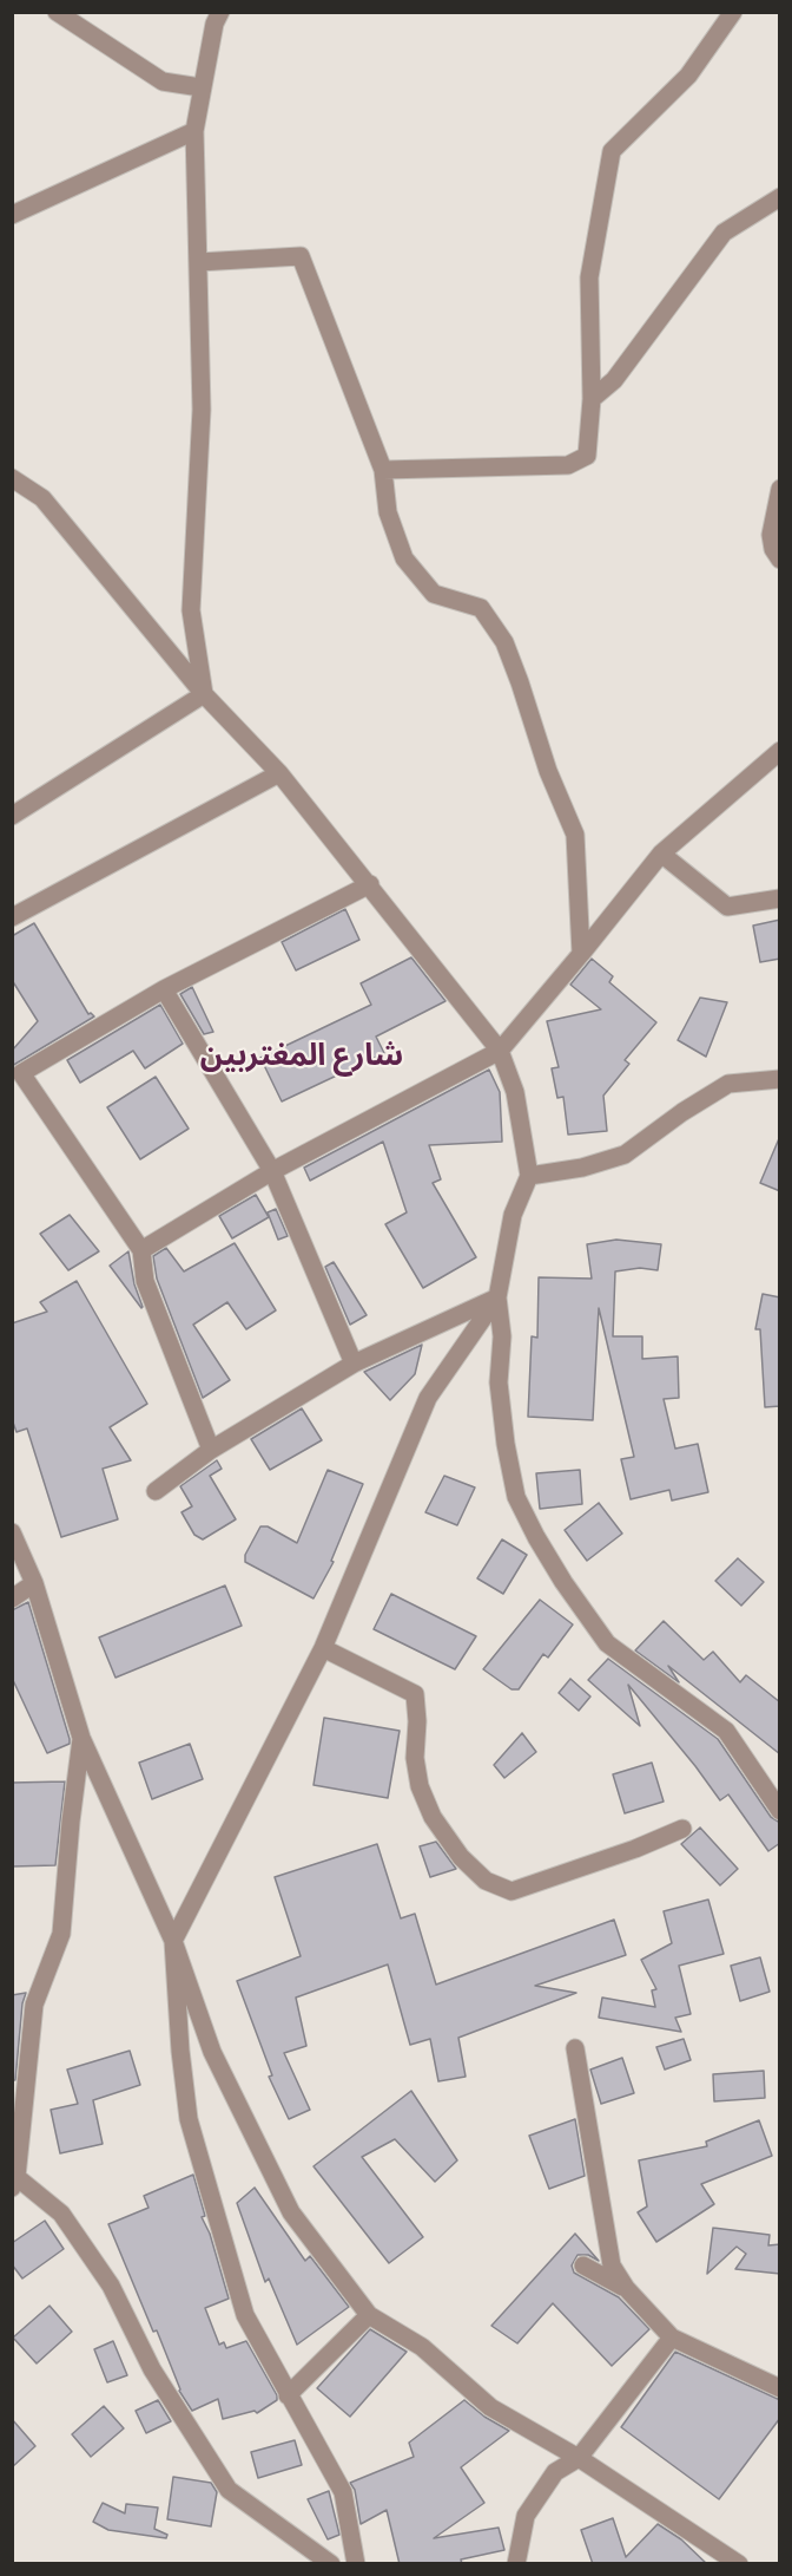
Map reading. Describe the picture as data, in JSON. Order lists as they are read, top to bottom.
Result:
{
  "districts": ["شارع المغتربين"]
}
